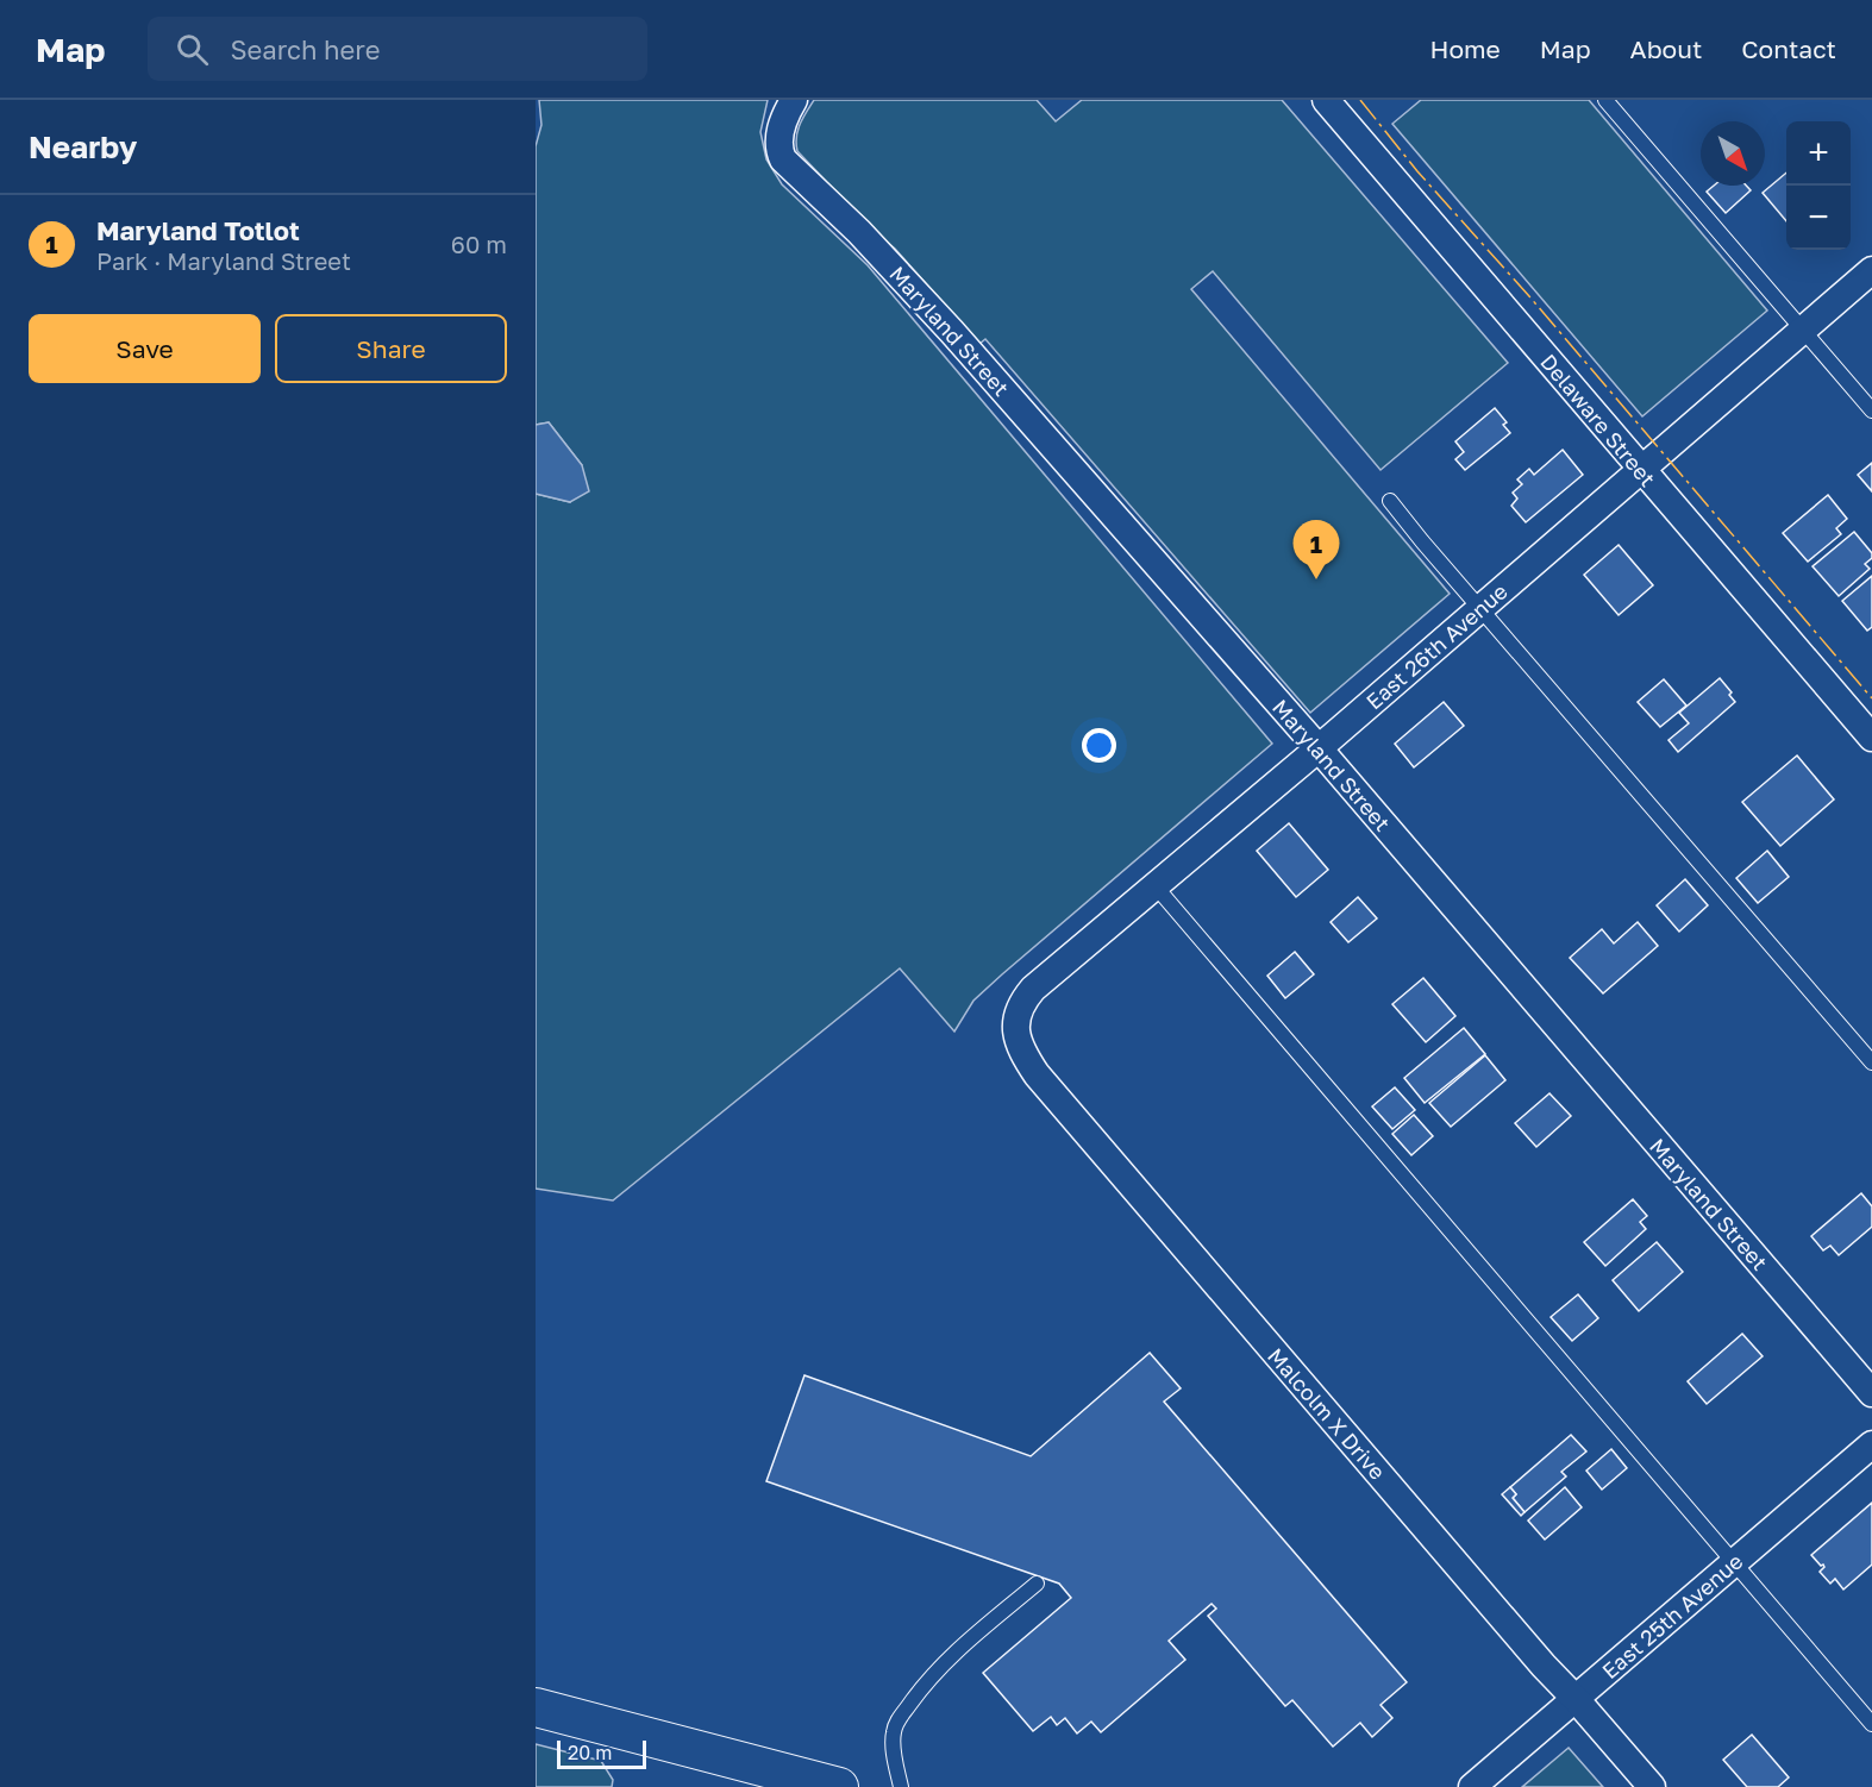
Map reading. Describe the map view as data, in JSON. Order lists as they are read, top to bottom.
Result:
{
  "streets": {
    "street": [
      "Maryland Street",
      "Delaware Street",
      "East 26th Avenue",
      "Malcolm X Drive",
      "East 25th Avenue"
    ]
  },
  "crossings": [
    ["Maryland Street", "East 26th Avenue"],
    ["Delaware Street", "East 26th Avenue"],
    ["East 26th Avenue", "Malcolm X Drive"],
    ["Malcolm X Drive", "East 25th Avenue"]
  ],
  "scale_bar": "20 m",
  "north": "bottom right",
  "page": {
    "header": "Map",
    "search": "Search here",
    "nav": [
      "Home",
      "Map",
      "About",
      "Contact"
    ],
    "heading": "Nearby",
    "map_buttons": ["+", "−"],
    "list": [
      {
        "mark": "1",
        "name": "Maryland Totlot",
        "note": "Park · Maryland Street",
        "value": "60 m"
      }
    ],
    "buttons": ["Save", "Share"],
    "pins": "1",
    "scale": "20 m"
  }
}
